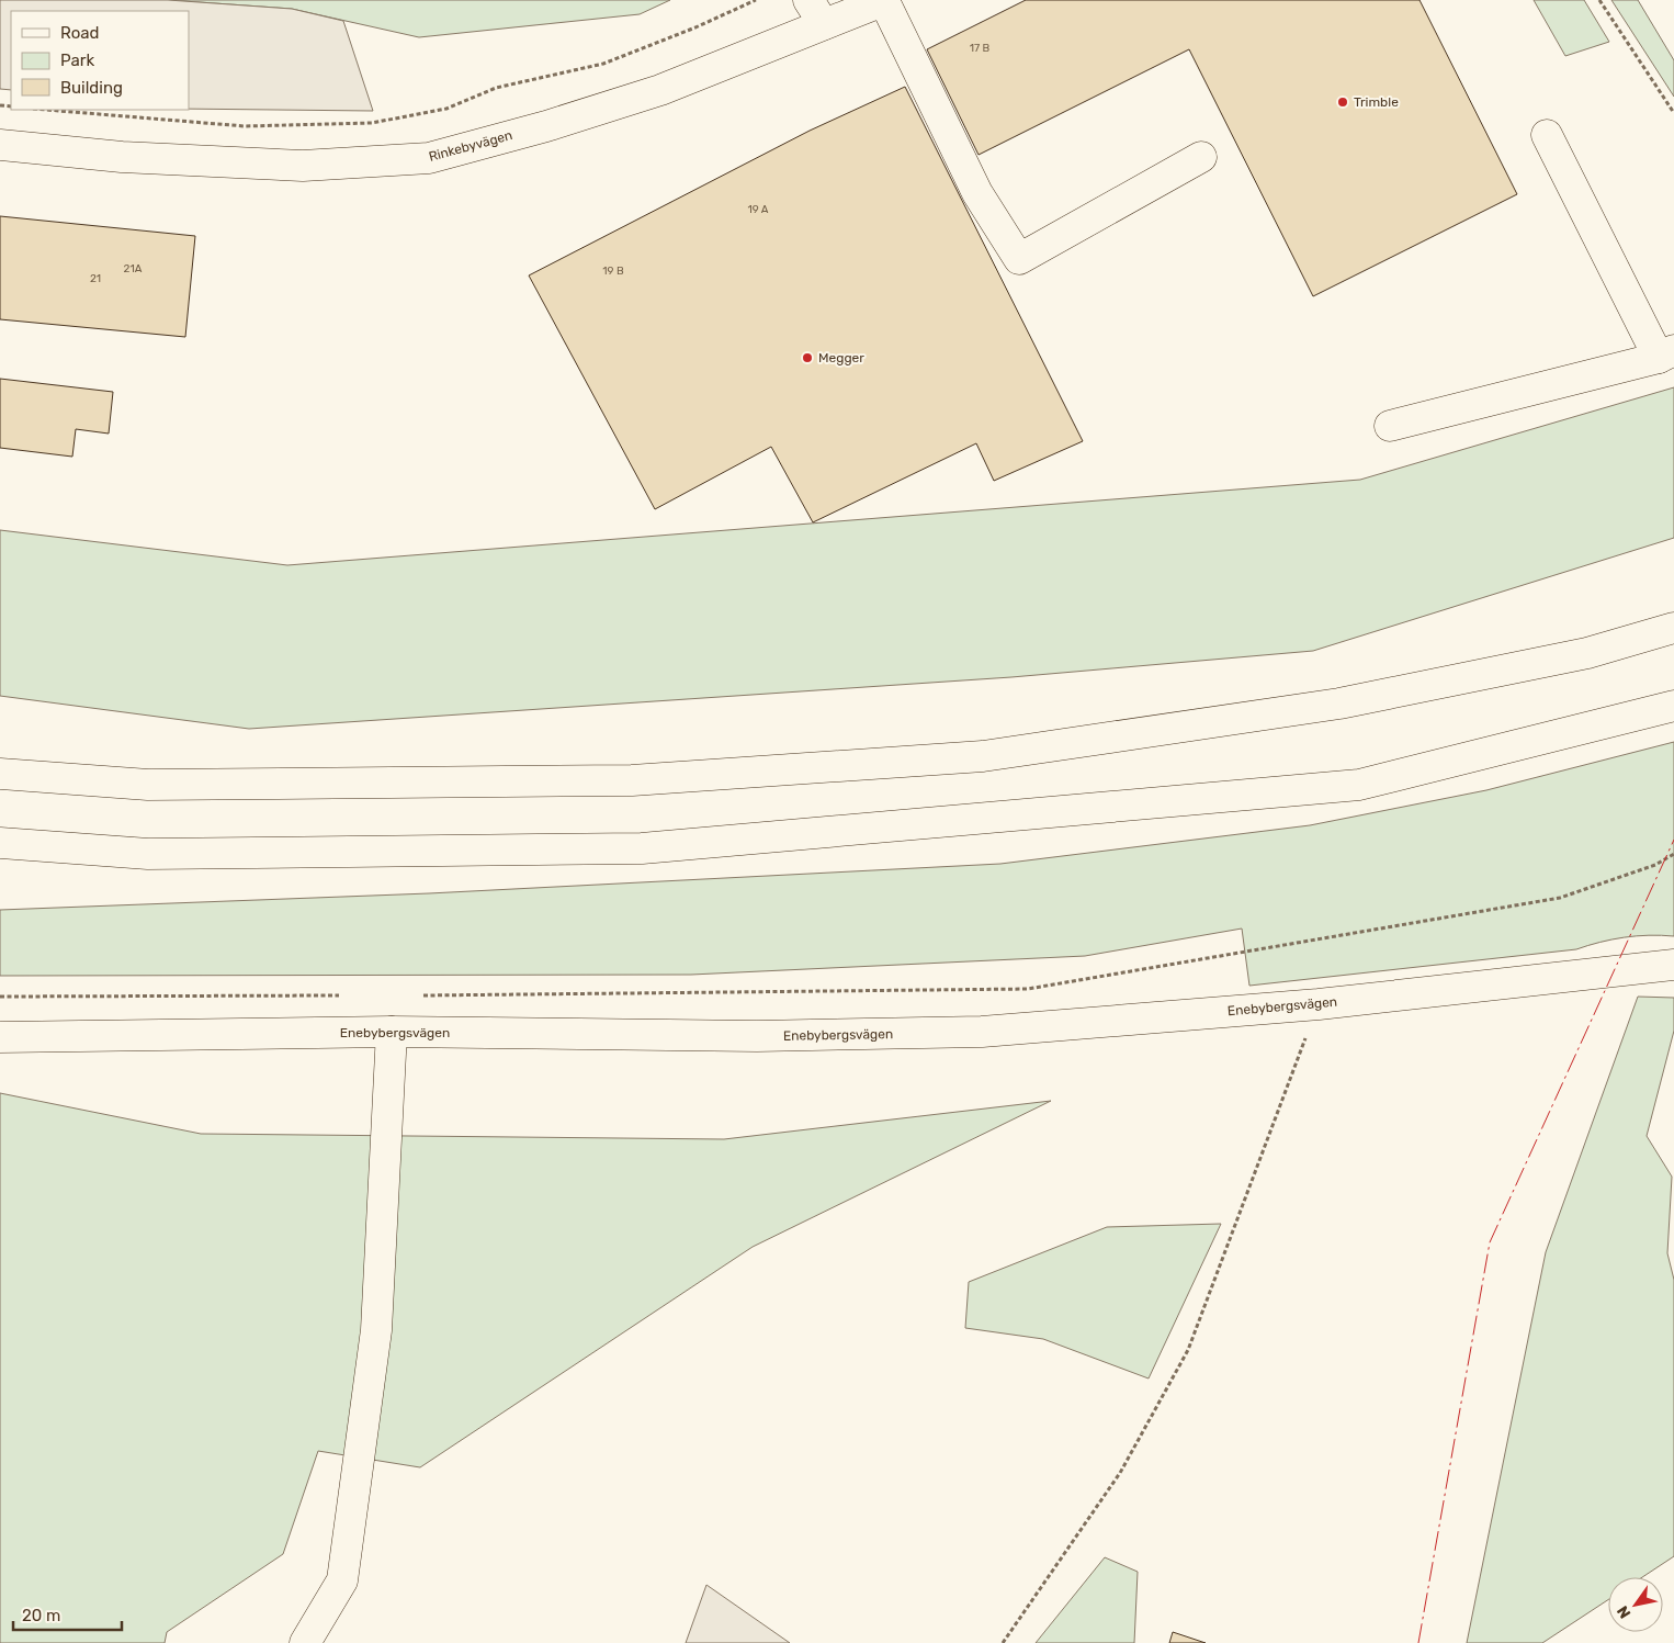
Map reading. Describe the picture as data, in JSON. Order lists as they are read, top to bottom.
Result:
{
  "streets": {
    "main road": ["Rinkebyvägen", "Enebybergsvägen"]
  },
  "places": ["Trimble", "Megger"],
  "house_numbers": [
    "17 B",
    "19 A",
    "21A",
    "19 B",
    "21"
  ],
  "legend": ["Road", "Park", "Building"],
  "scale_bar": "20 m",
  "north": "bottom left"
}
